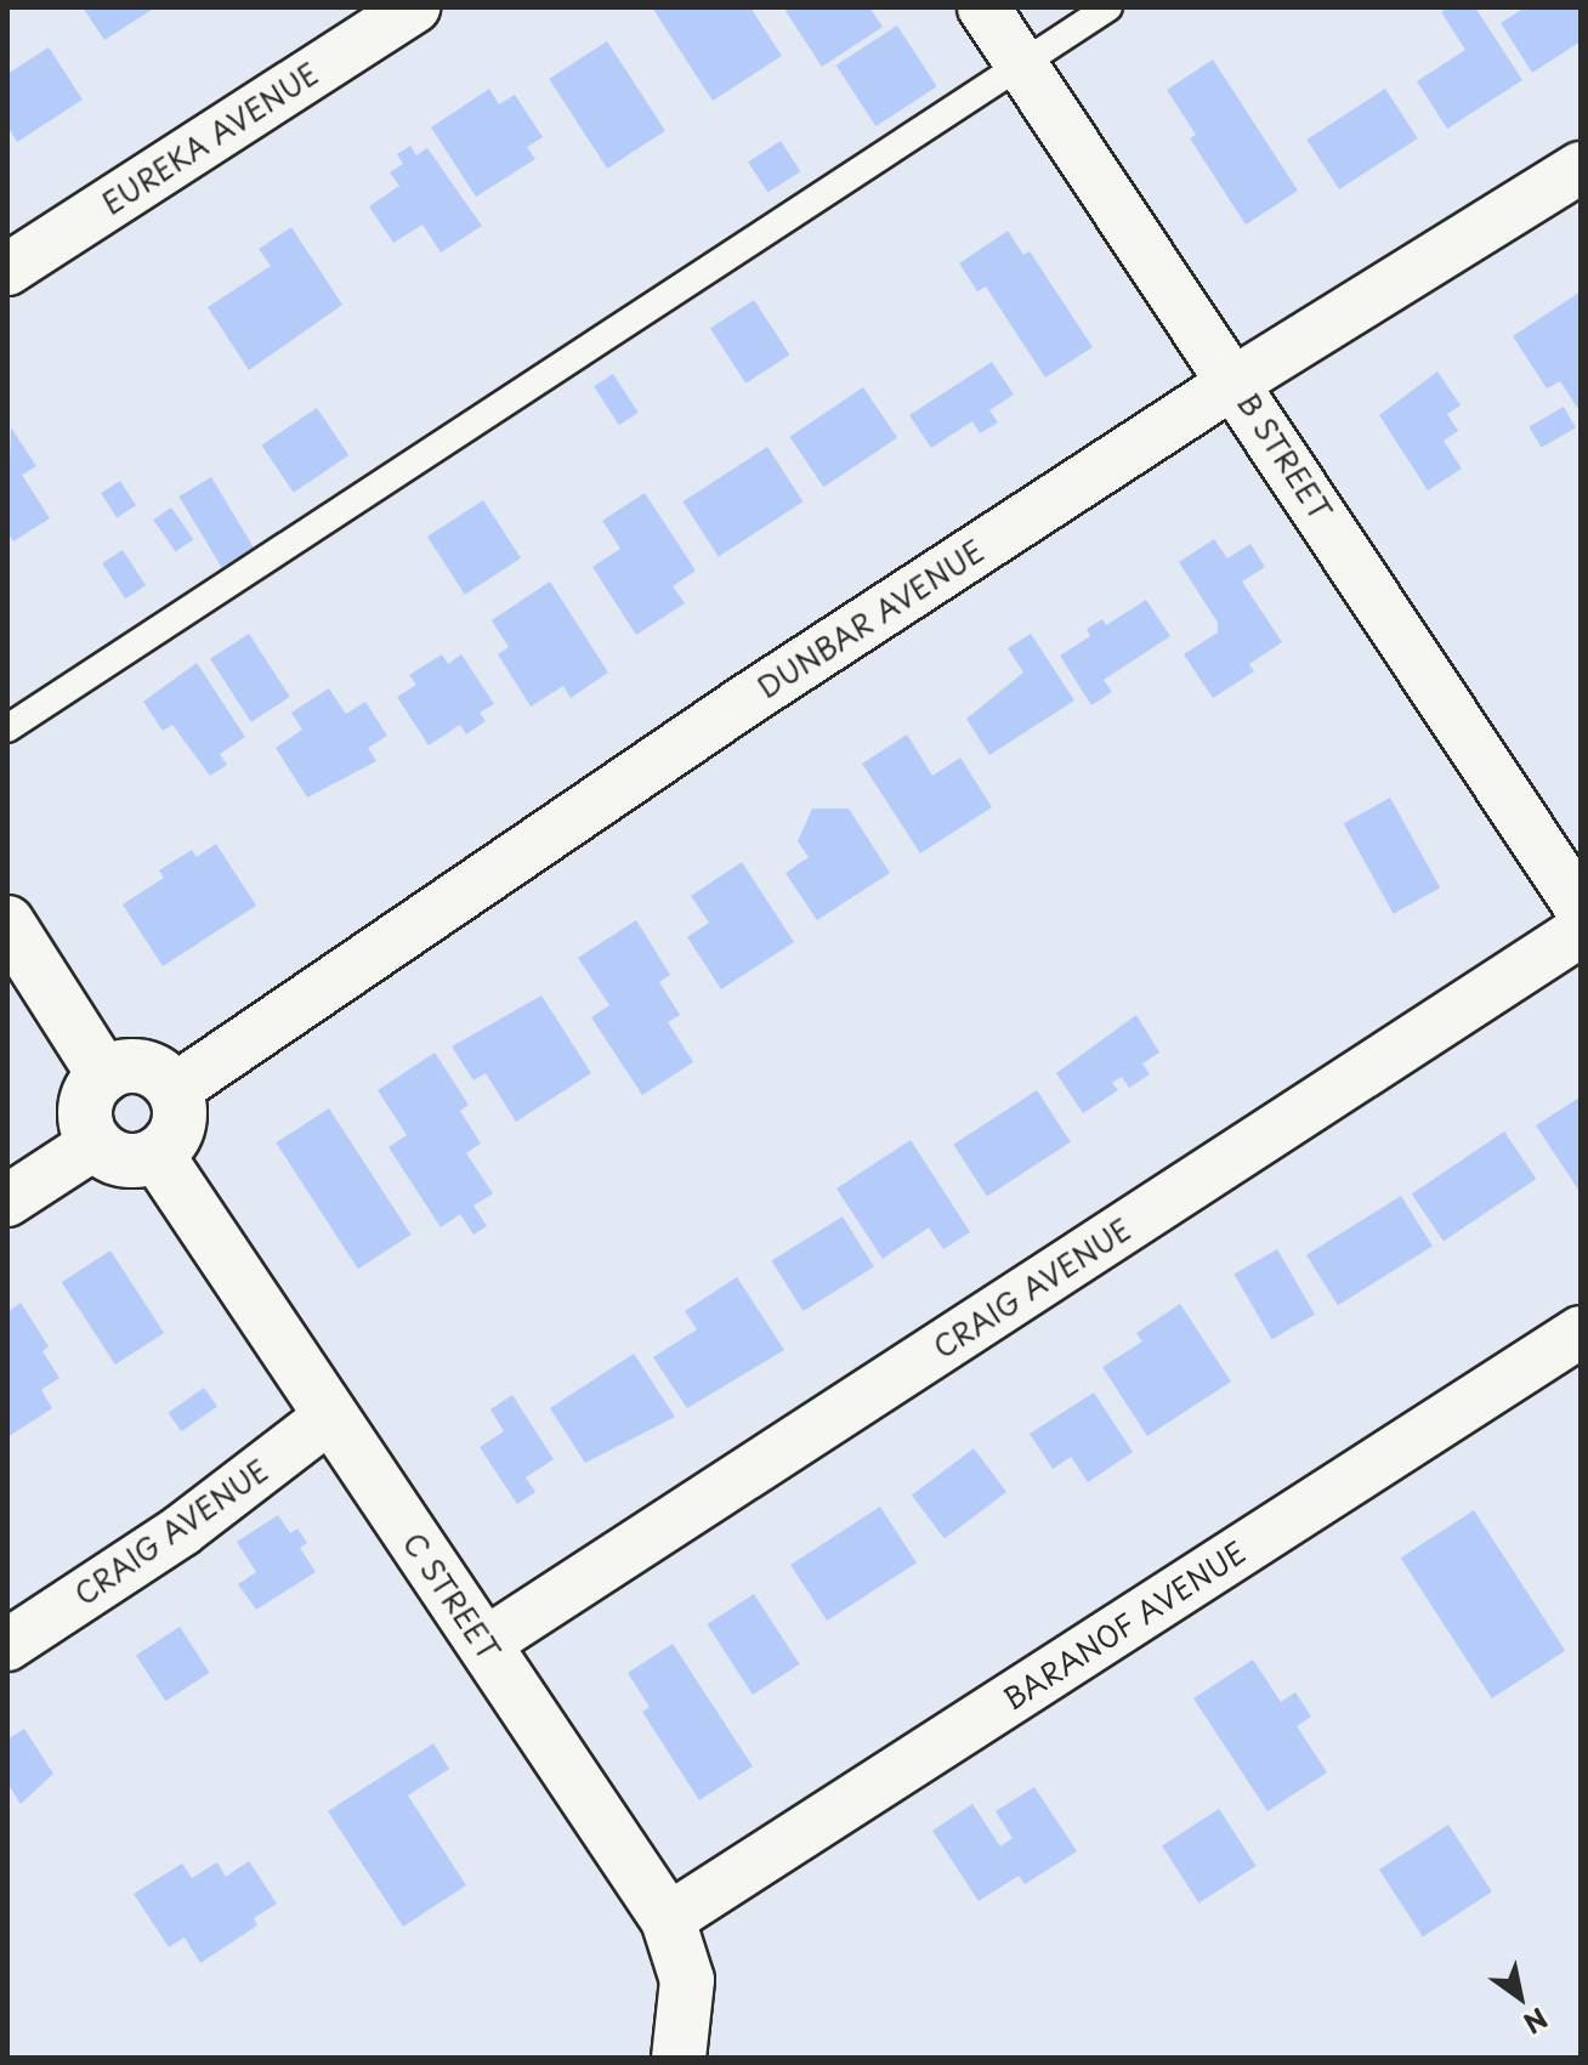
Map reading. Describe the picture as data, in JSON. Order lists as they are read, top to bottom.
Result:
{
  "streets": {
    "street": [
      "EUREKA AVENUE",
      "B STREET",
      "DUNBAR AVENUE",
      "CRAIG AVENUE",
      "C STREET",
      "BARANOF AVENUE"
    ]
  },
  "crossings": [
    ["B STREET", "DUNBAR AVENUE"],
    ["DUNBAR AVENUE", "C STREET"],
    ["CRAIG AVENUE", "C STREET"],
    ["C STREET", "BARANOF AVENUE"]
  ],
  "north": "bottom right"
}
